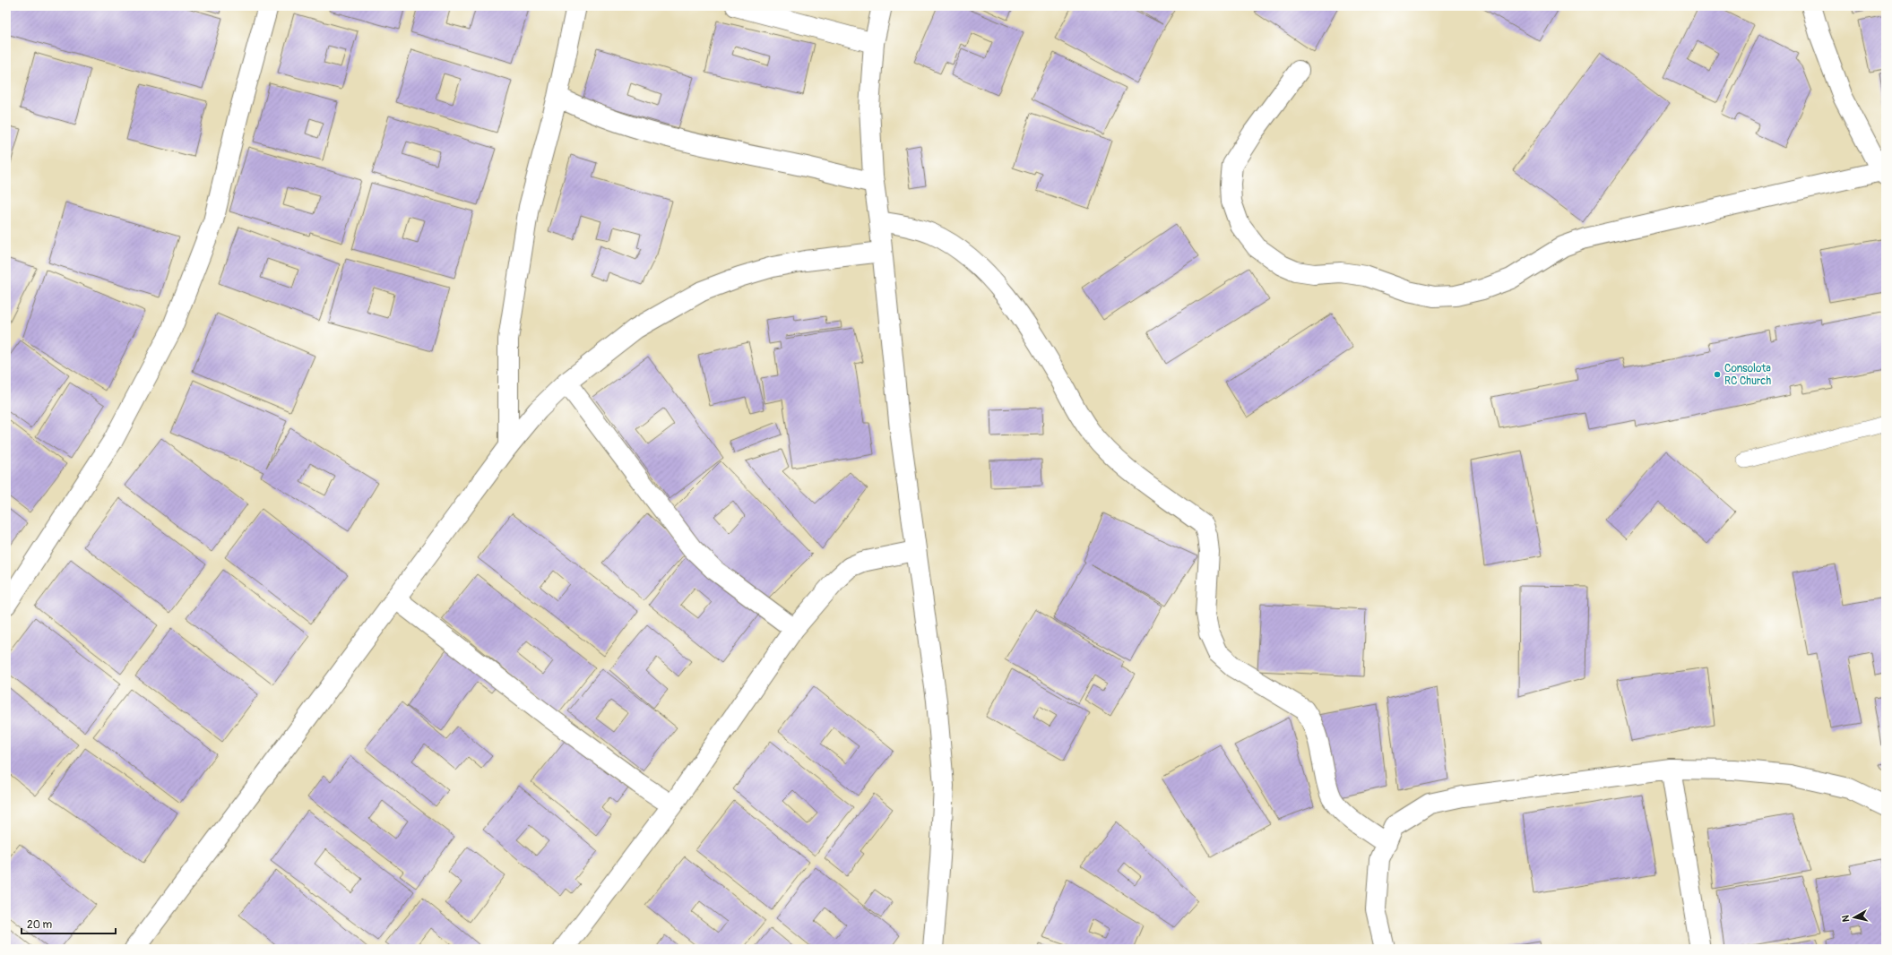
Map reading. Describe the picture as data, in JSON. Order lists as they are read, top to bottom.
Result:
{
  "places": ["Consolota RC Church"],
  "scale_bar": "20 m",
  "north": "left"
}
